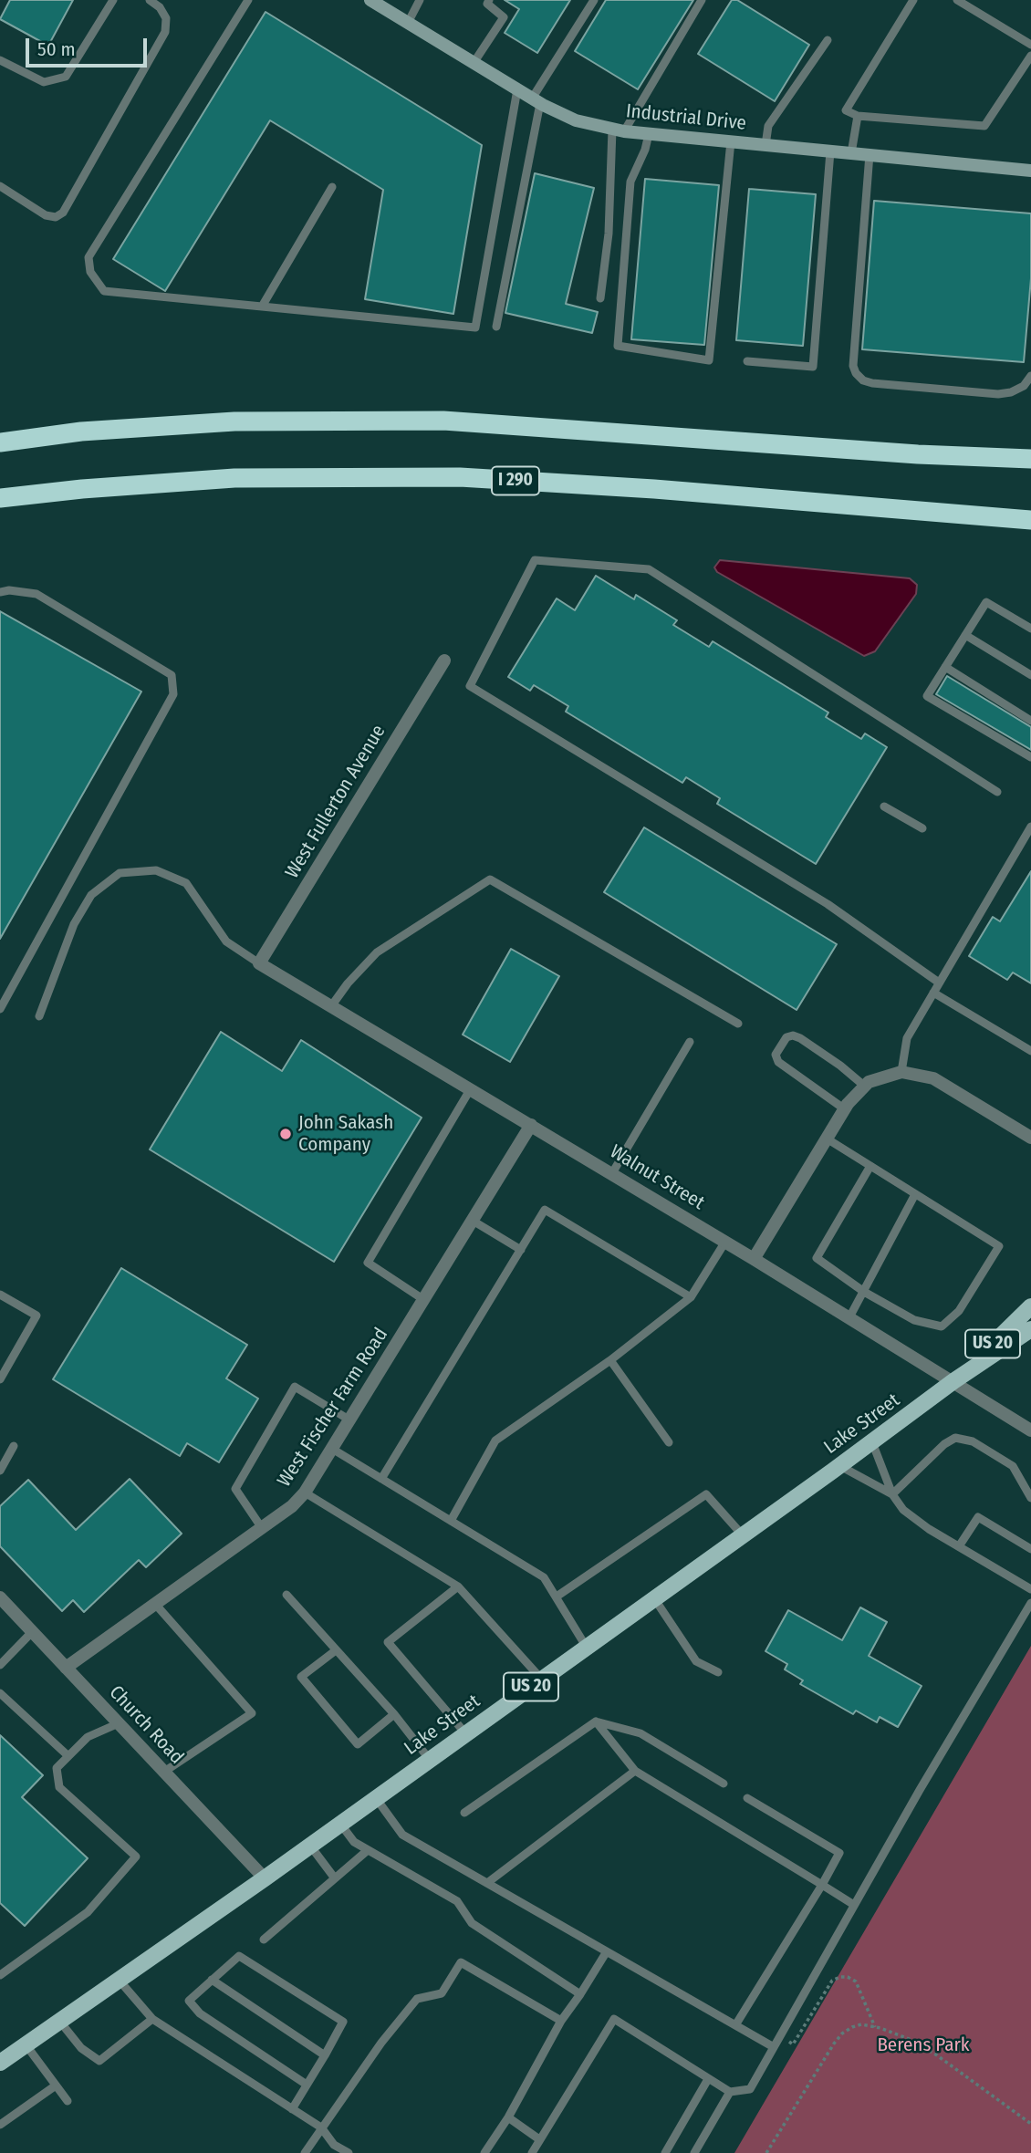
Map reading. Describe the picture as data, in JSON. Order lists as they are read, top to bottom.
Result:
{
  "streets": {
    "highway": ["I 290"],
    "main road": ["US 20", "Lake Street"],
    "street": [
      "Industrial Drive",
      "West Fullerton Avenue",
      "Walnut Street",
      "West Fischer Farm Road",
      "Church Road"
    ]
  },
  "crossings": [
    ["West Fullerton Avenue", "Walnut Street"],
    ["Walnut Street", "US 20"],
    ["Walnut Street", "West Fischer Farm Road"],
    ["Walnut Street", "Lake Street"],
    ["US 20", "Lake Street"],
    ["West Fischer Farm Road", "Church Road"],
    ["Lake Street", "Church Road"]
  ],
  "parks": ["Berens Park"],
  "places": ["John Sakash Company"],
  "scale_bar": "50 m"
}
